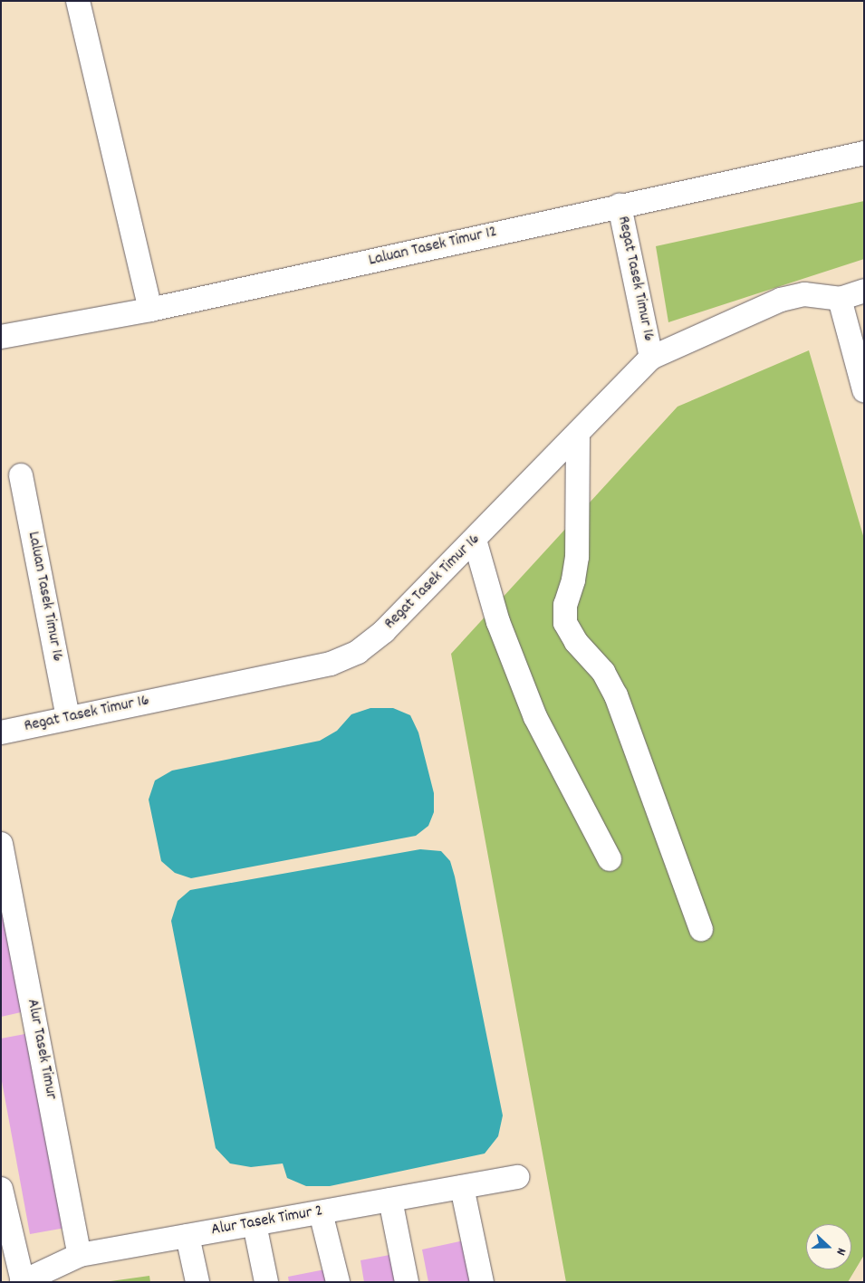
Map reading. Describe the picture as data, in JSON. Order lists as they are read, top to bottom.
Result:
{
  "streets": {
    "street": [
      "Laluan Tasek Timur 12",
      "Regat Tasek Timur 16",
      "Laluan Tasek Timur 16",
      "Alur Tasek Timur",
      "Alur Tasek Timur 2"
    ]
  },
  "crossings": [
    ["Laluan Tasek Timur 12", "Regat Tasek Timur 16"],
    ["Regat Tasek Timur 16", "Laluan Tasek Timur 16"],
    ["Alur Tasek Timur", "Alur Tasek Timur 2"]
  ],
  "north": "right"
}
